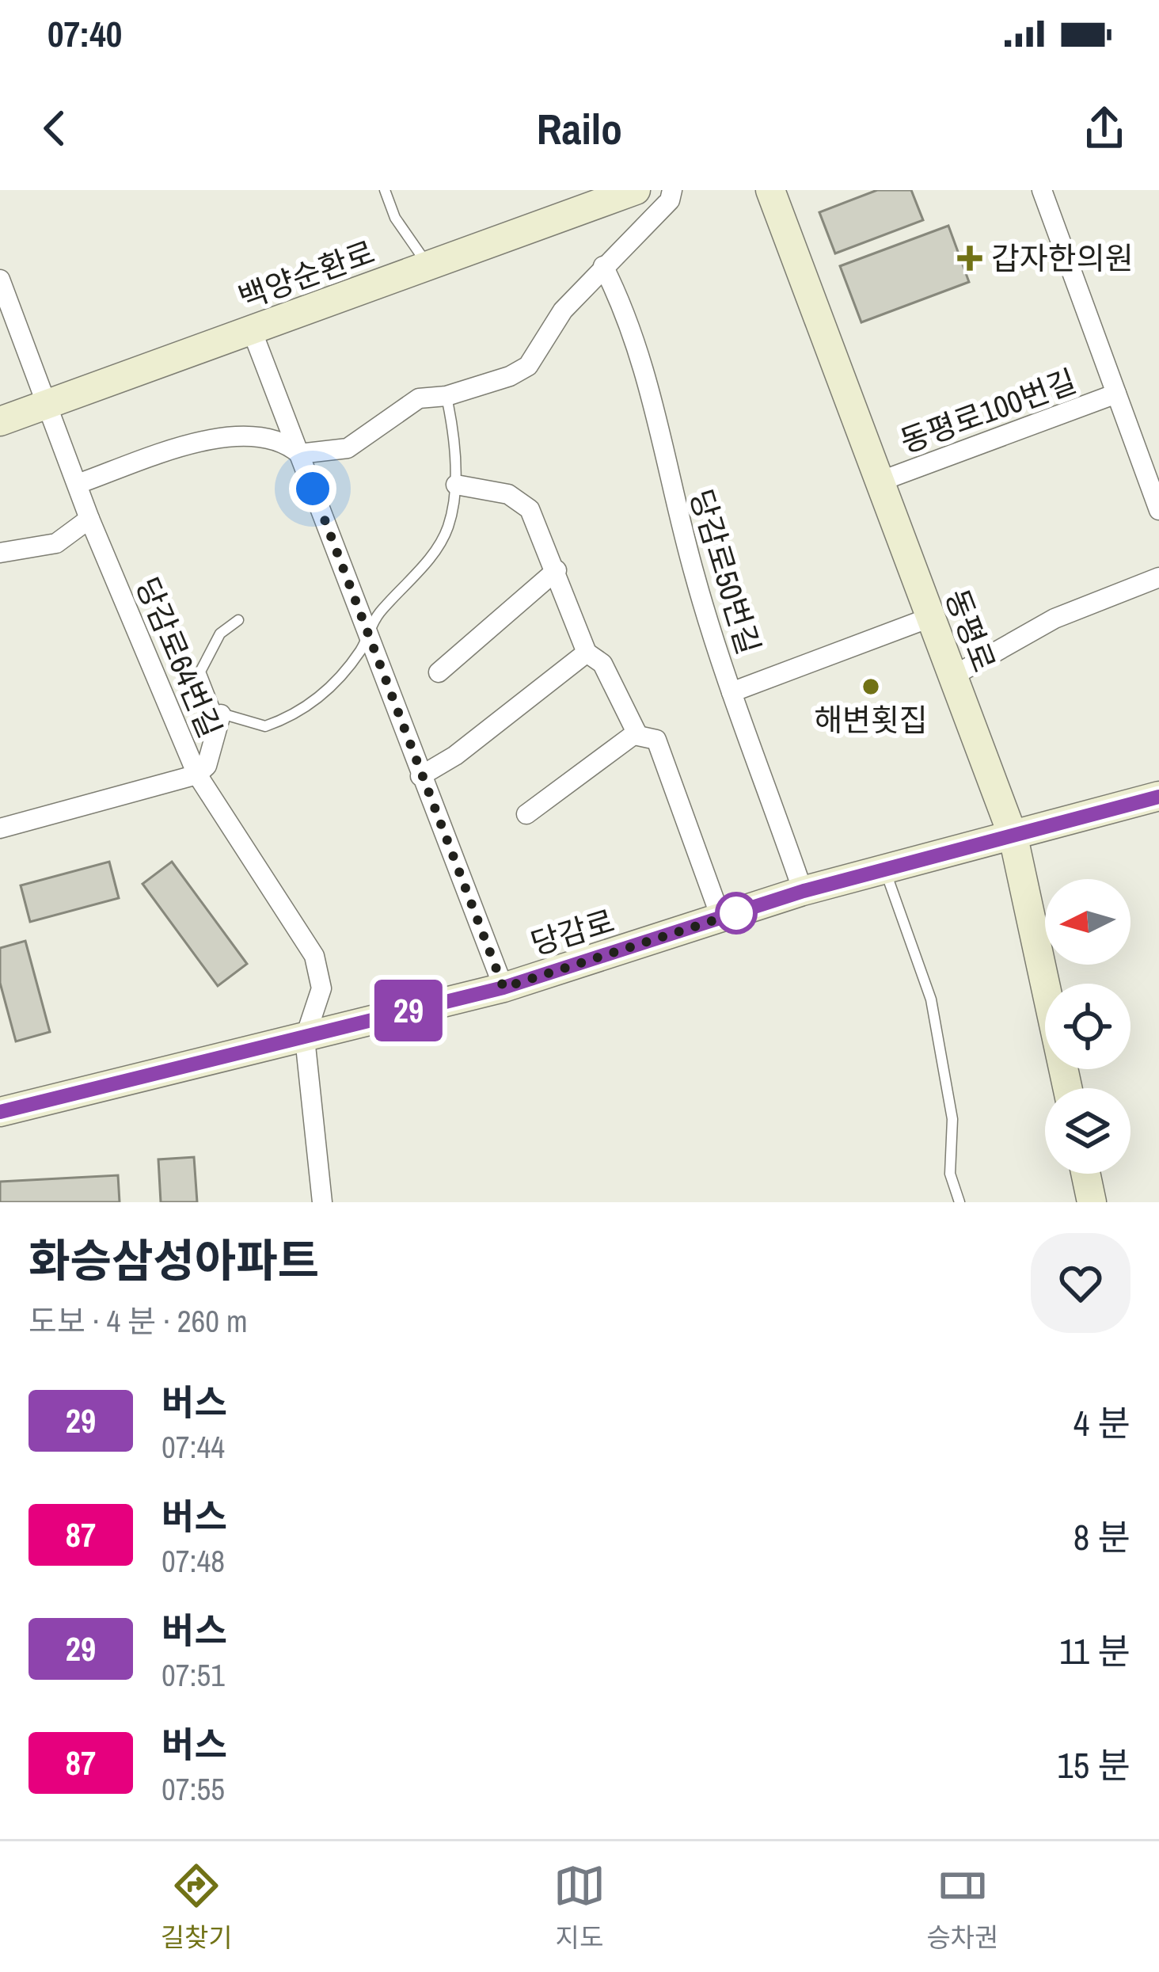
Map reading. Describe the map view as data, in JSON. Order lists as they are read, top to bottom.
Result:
{
  "streets": {
    "main road": ["백양순환로", "동평로", "당감로"],
    "street": ["동평로100번길", "당감로50번길", "당감로64번길"]
  },
  "crossings": [
    ["백양순환로", "당감로64번길"],
    ["동평로100번길", "동평로"],
    ["당감로50번길", "당감로"],
    ["동평로", "당감로"],
    ["당감로64번길", "당감로"]
  ],
  "places": {
    "health": ["갑자한의원"],
    "other": ["해변횟집"]
  },
  "lines": ["bus line 29"],
  "north": "left",
  "page": {
    "status": "07:40",
    "header": "Railo",
    "on_map": "29",
    "heading": ["화승삼성아파트", "도보 · 4 분 · 260 m"],
    "list": [
      {
        "mark": "29",
        "name": "버스",
        "note": "07:44",
        "value": "4 분"
      },
      {
        "mark": "87",
        "name": "버스",
        "note": "07:48",
        "value": "8 분"
      },
      {
        "mark": "29",
        "name": "버스",
        "note": "07:51",
        "value": "11 분"
      },
      {
        "mark": "87",
        "name": "버스",
        "note": "07:55",
        "value": "15 분"
      }
    ],
    "tabs": ["길찾기", "지도", "승차권"]
  }
}
